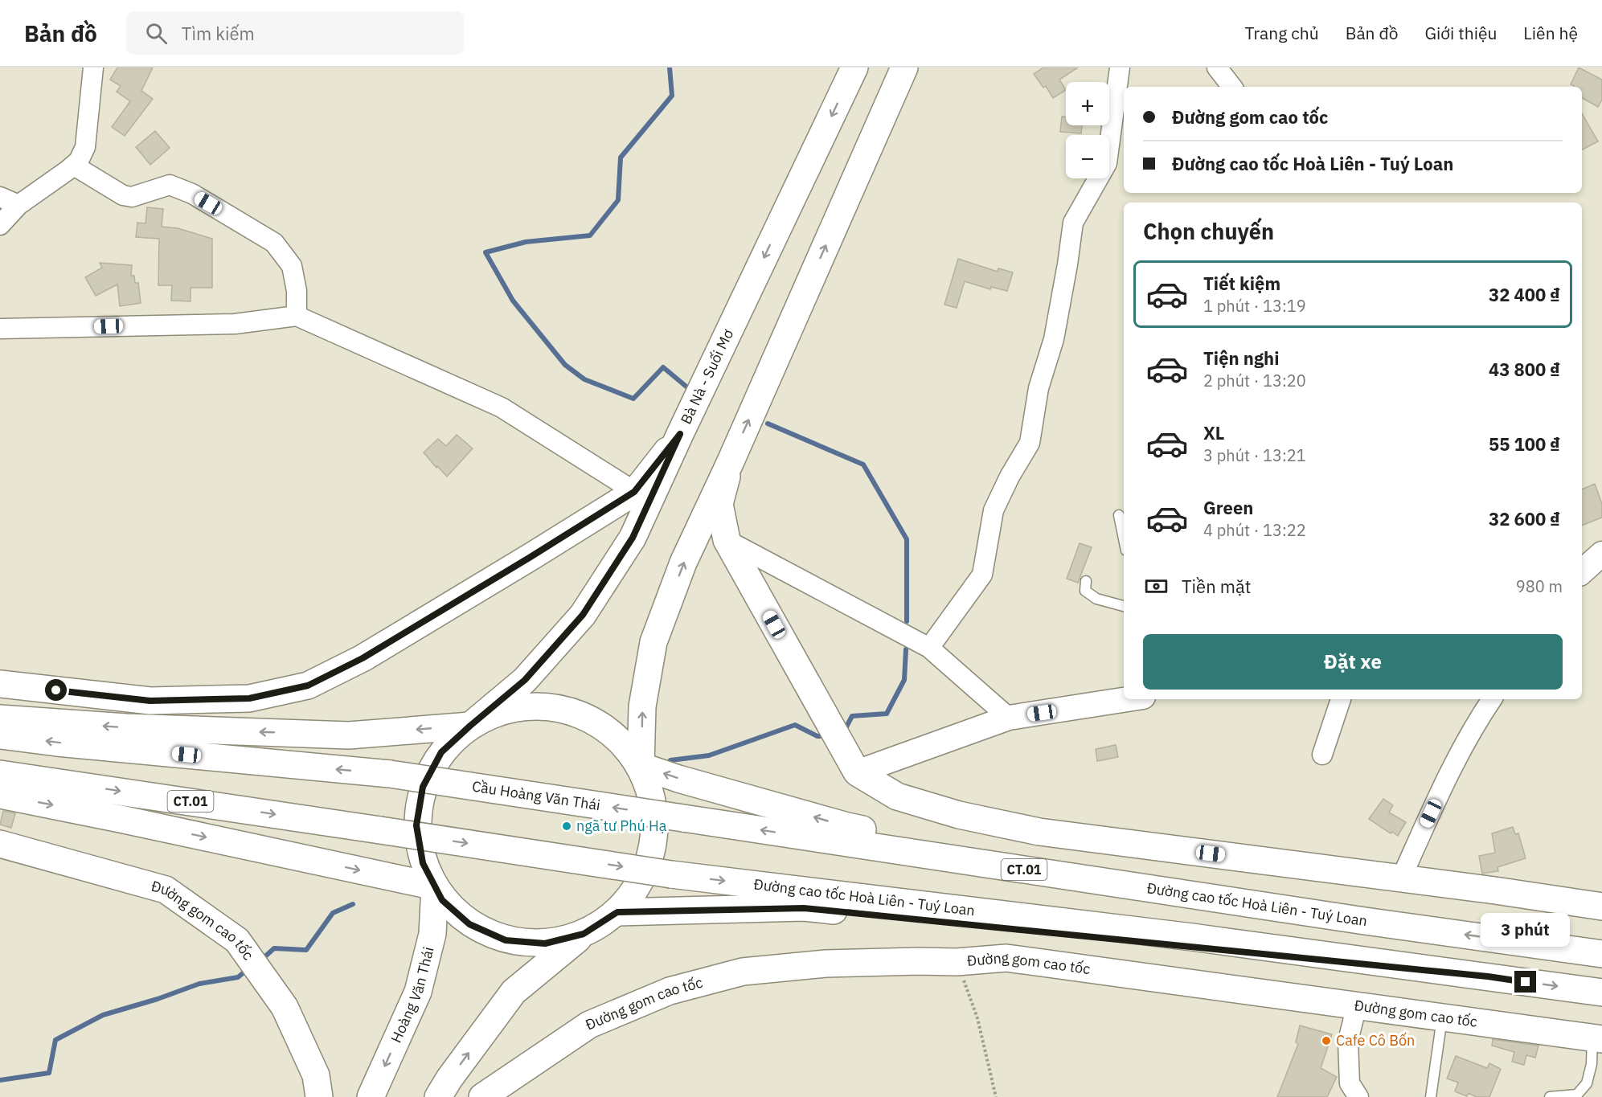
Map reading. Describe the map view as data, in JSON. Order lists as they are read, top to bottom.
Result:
{
  "streets": {
    "main road": [
      "Bà Nà - Suối Mơ",
      "Cầu Hoàng Văn Thái",
      "CT.01",
      "Đường cao tốc Hoà Liên - Tuý Loan",
      "Đường gom cao tốc",
      "Hoàng Văn Thái"
    ]
  },
  "crossings": [
    ["Bà Nà - Suối Mơ", "Hoàng Văn Thái"],
    ["Cầu Hoàng Văn Thái", "Đường cao tốc Hoà Liên - Tuý Loan"]
  ],
  "places": ["ngã tư Phú Hạ", "Cafe Cô Bốn"],
  "page": {
    "header": "Bản đồ",
    "search": "Tìm kiếm",
    "nav": [
      "Trang chủ",
      "Bản đồ",
      "Giới thiệu",
      "Liên hệ"
    ],
    "map_buttons": ["+", "−"],
    "banner": ["Đường gom cao tốc", "Đường cao tốc Hoà Liên - Tuý Loan"],
    "heading": "Chọn chuyến",
    "list": [
      {
        "name": "Tiết kiệm",
        "note": "1 phút · 13:19",
        "value": "32 400 ₫"
      },
      {
        "name": "Tiện nghi",
        "note": "2 phút · 13:20",
        "value": "43 800 ₫"
      },
      {
        "name": "XL",
        "note": "3 phút · 13:21",
        "value": "55 100 ₫"
      },
      {
        "name": "Green",
        "note": "4 phút · 13:22",
        "value": "32 600 ₫"
      }
    ],
    "pay": ["Tiền mặt", "980 m"],
    "buttons": "Đặt xe",
    "bubble": "3 phút"
  }
}
